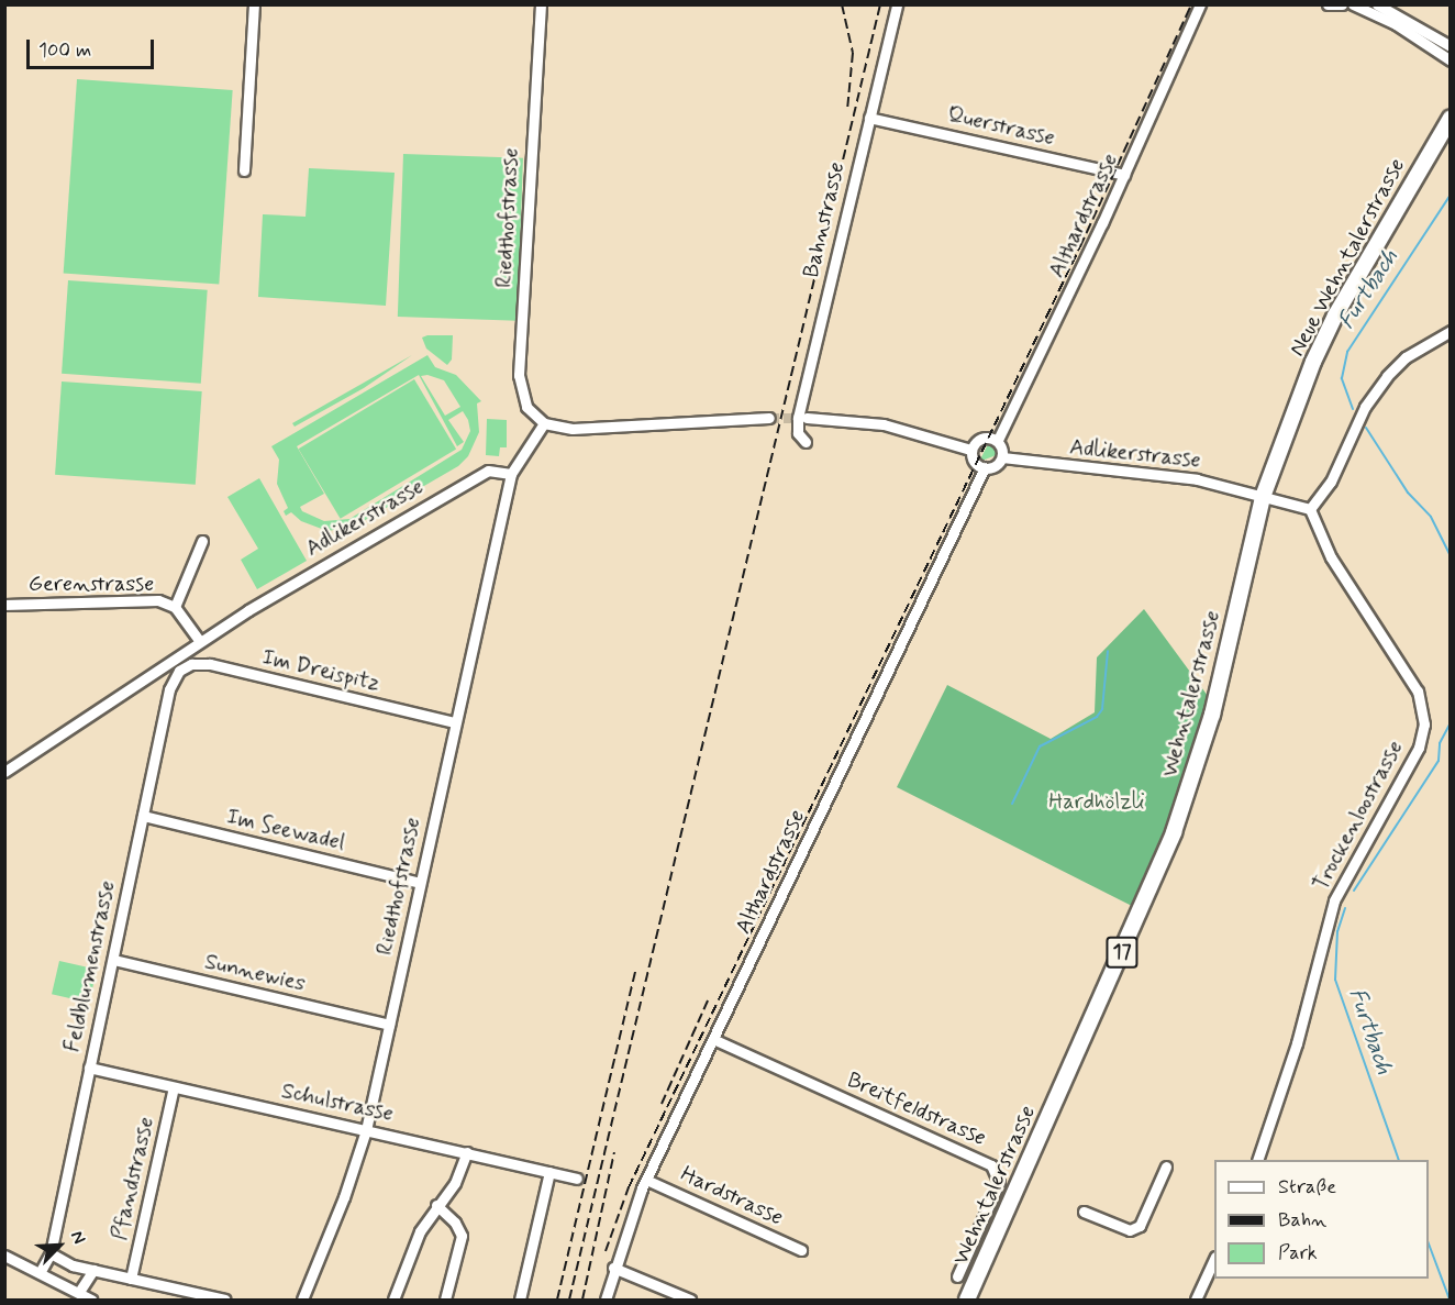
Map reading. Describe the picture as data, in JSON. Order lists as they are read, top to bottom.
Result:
{
  "streets": {
    "main road": ["Neue Wehntalerstrasse", "Wehntalerstrasse", "17"],
    "street": [
      "Querstrasse",
      "Althardstrasse",
      "Riedthofstrasse",
      "Bahnstrasse",
      "Adlikerstrasse",
      "Gerenstrasse",
      "Im Dreispitz",
      "Trockenloostrasse",
      "Im Seewadel",
      "Feldblumenstrasse",
      "Sunnewies",
      "Schulstrasse",
      "Breitfeldstrasse",
      "Pfandstrasse",
      "Hardstrasse"
    ]
  },
  "crossings": [
    ["Querstrasse", "Althardstrasse"],
    ["Querstrasse", "Bahnstrasse"],
    ["Althardstrasse", "Adlikerstrasse"],
    ["Althardstrasse", "Breitfeldstrasse"],
    ["Althardstrasse", "Hardstrasse"],
    ["Riedthofstrasse", "Adlikerstrasse"],
    ["Riedthofstrasse", "Im Dreispitz"],
    ["Riedthofstrasse", "Im Seewadel"],
    ["Riedthofstrasse", "Sunnewies"],
    ["Riedthofstrasse", "Schulstrasse"],
    ["Neue Wehntalerstrasse", "Adlikerstrasse"],
    ["Neue Wehntalerstrasse", "Wehntalerstrasse"],
    ["Adlikerstrasse", "Gerenstrasse"],
    ["Adlikerstrasse", "Wehntalerstrasse"],
    ["Im Dreispitz", "Feldblumenstrasse"],
    ["Im Seewadel", "Feldblumenstrasse"],
    ["Feldblumenstrasse", "Sunnewies"],
    ["Feldblumenstrasse", "Schulstrasse"],
    ["Schulstrasse", "Pfandstrasse"]
  ],
  "water": ["Furtbach"],
  "parks": ["Hardhölzli"],
  "legend": ["Straße", "Bahn", "Park"],
  "scale_bar": "100 m",
  "north": "top right"
}
